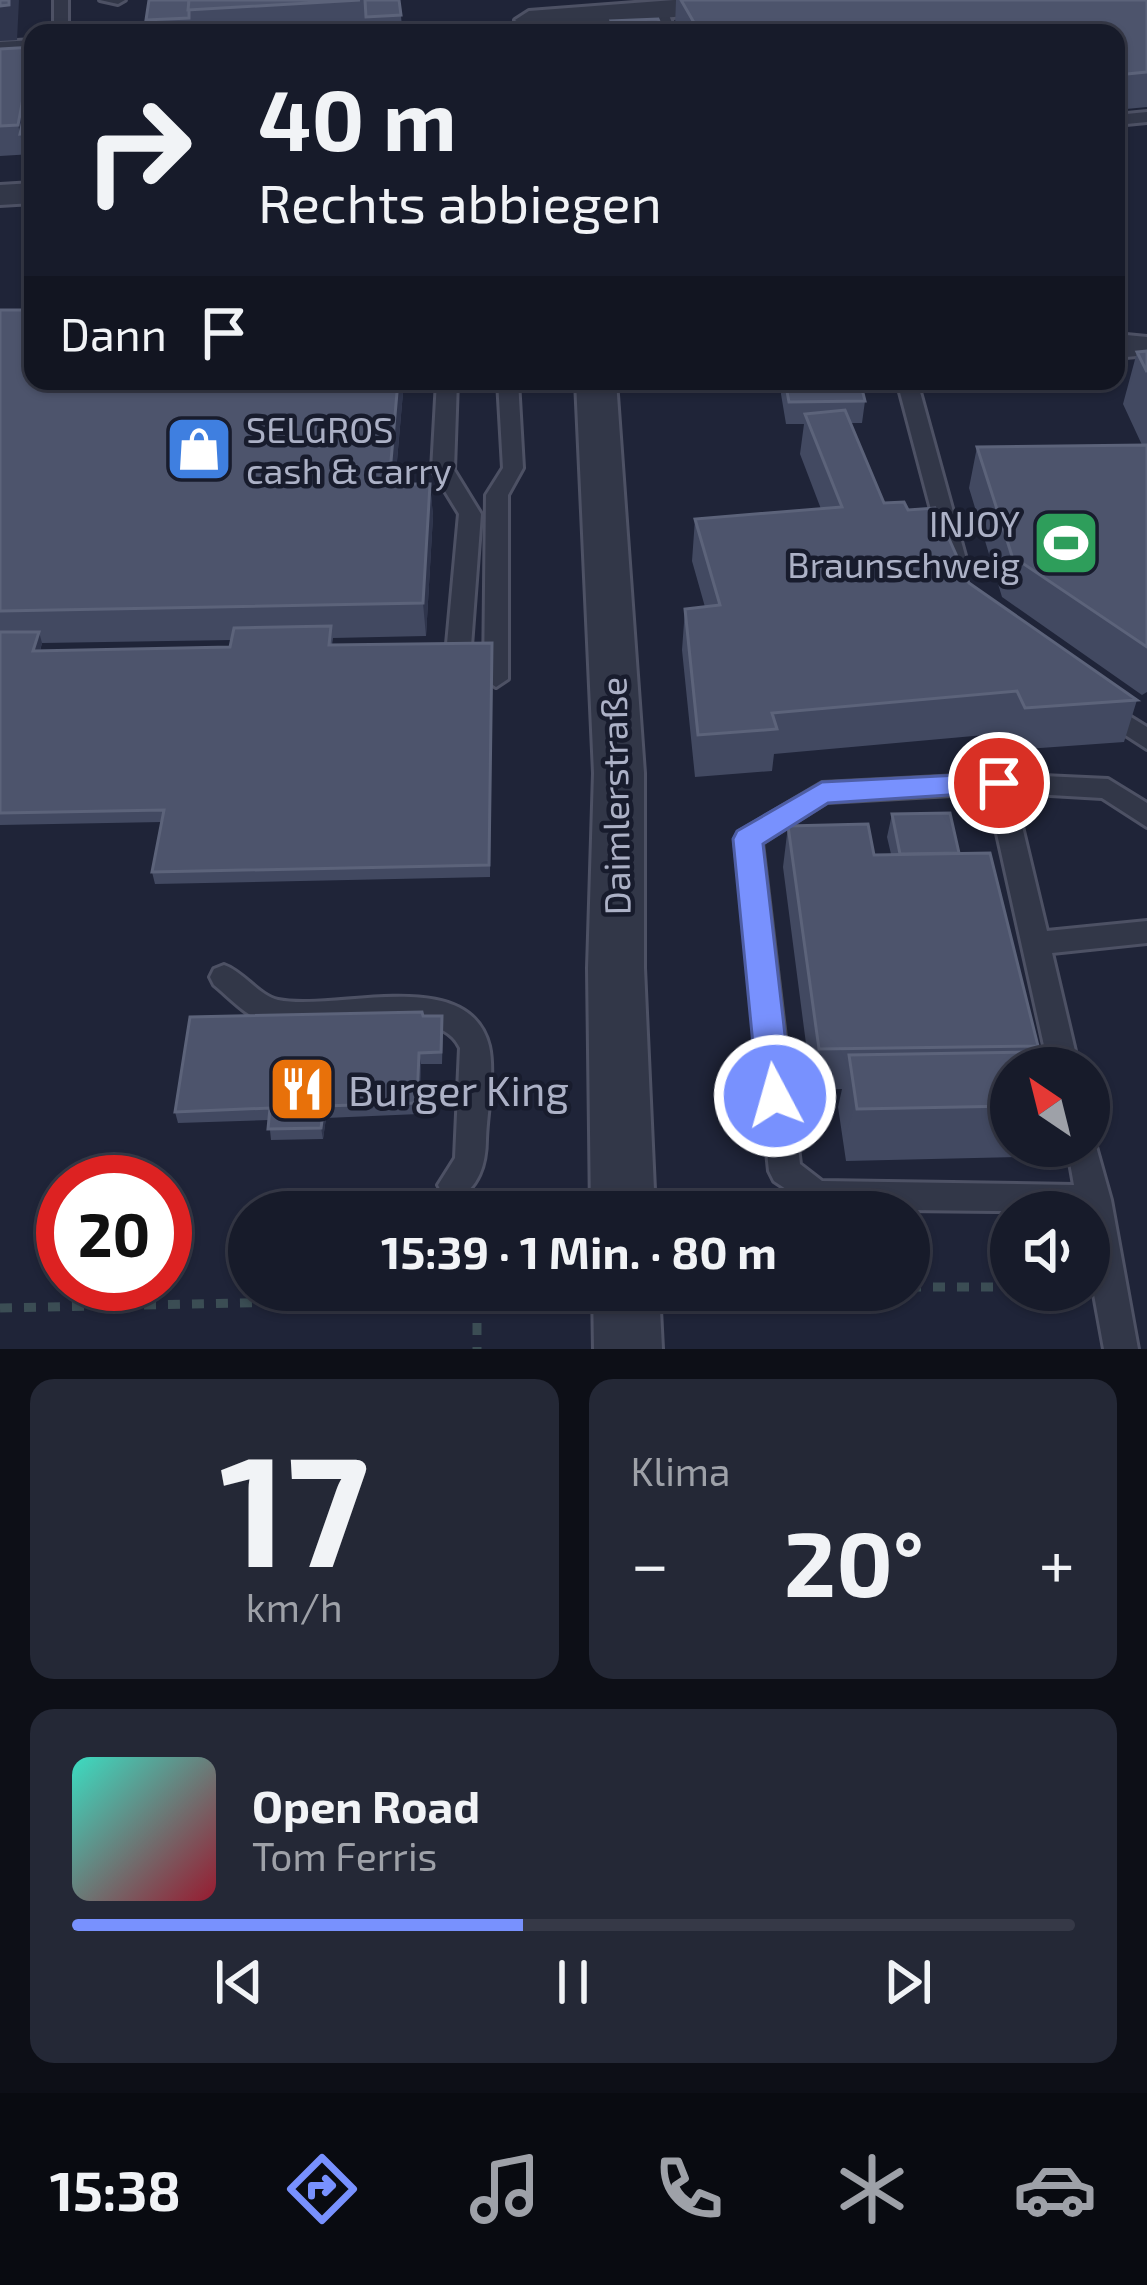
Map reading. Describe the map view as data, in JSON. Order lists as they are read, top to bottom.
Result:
{
  "streets": {
    "street": ["Daimlerstraße"]
  },
  "places": {
    "shop": ["SELGROS cash & carry"],
    "sports": ["INJOY Braunschweig"],
    "restaurant": ["Burger King"]
  },
  "north": "top left",
  "page": {
    "turn": ["40 m", "Rechts abbiegen"],
    "then": "Dann",
    "limit": "20",
    "trip": "15:39 · 1 Min. · 80 m",
    "tile": [
      ["17", "km/h"],
      "Klima"
    ],
    "heat": ["−", "20°", "+"],
    "song": ["Open Road", "Tom Ferris"],
    "tabs": "15:38"
  }
}
